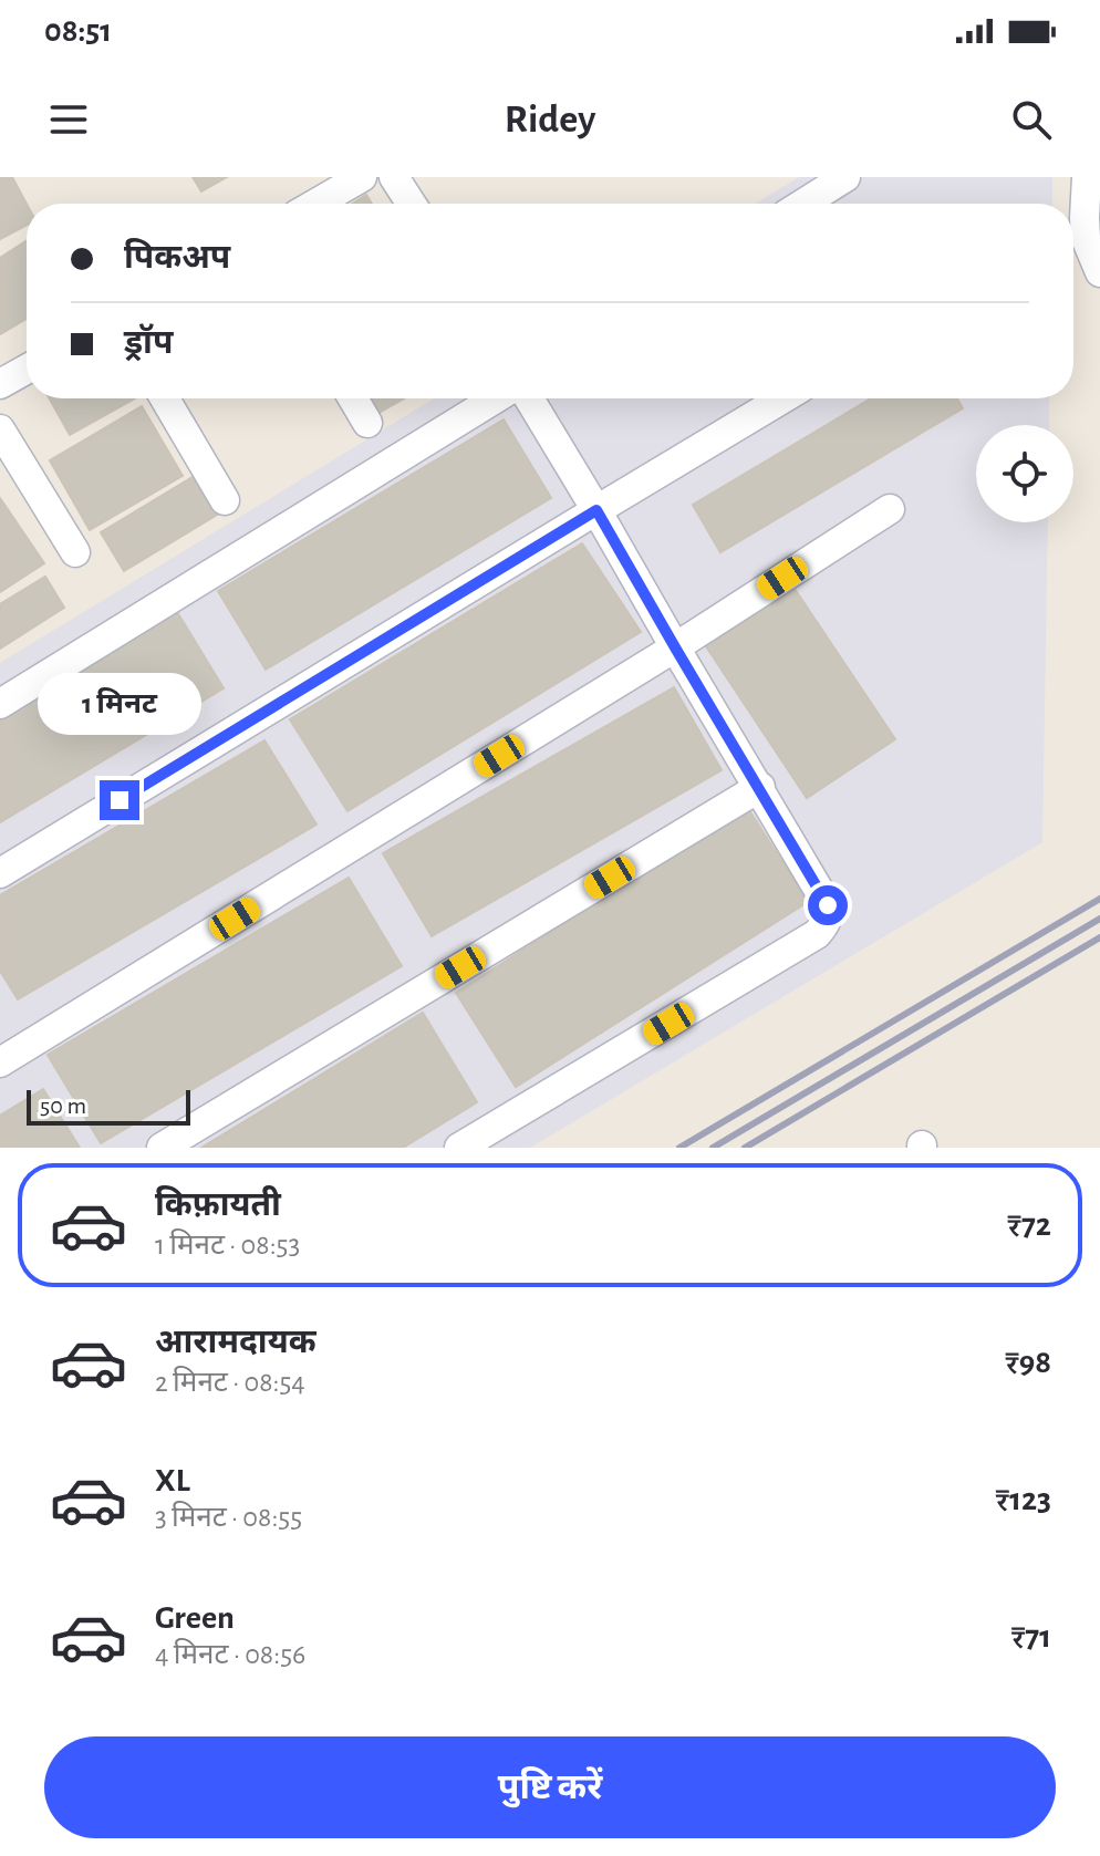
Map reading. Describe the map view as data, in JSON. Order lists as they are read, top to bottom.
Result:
{
  "scale_bar": "50 m",
  "page": {
    "status": "08:51",
    "header": "Ridey",
    "banner": ["पिकअप", "ड्रॉप"],
    "bubble": "1 मिनट",
    "scale": "50 m",
    "list": [
      {
        "name": "किफ़ायती",
        "note": "1 मिनट · 08:53",
        "value": "₹72"
      },
      {
        "name": "आरामदायक",
        "note": "2 मिनट · 08:54",
        "value": "₹98"
      },
      {
        "name": "XL",
        "note": "3 मिनट · 08:55",
        "value": "₹123"
      },
      {
        "name": "Green",
        "note": "4 मिनट · 08:56",
        "value": "₹71"
      }
    ],
    "buttons": "पुष्टि करें"
  }
}
